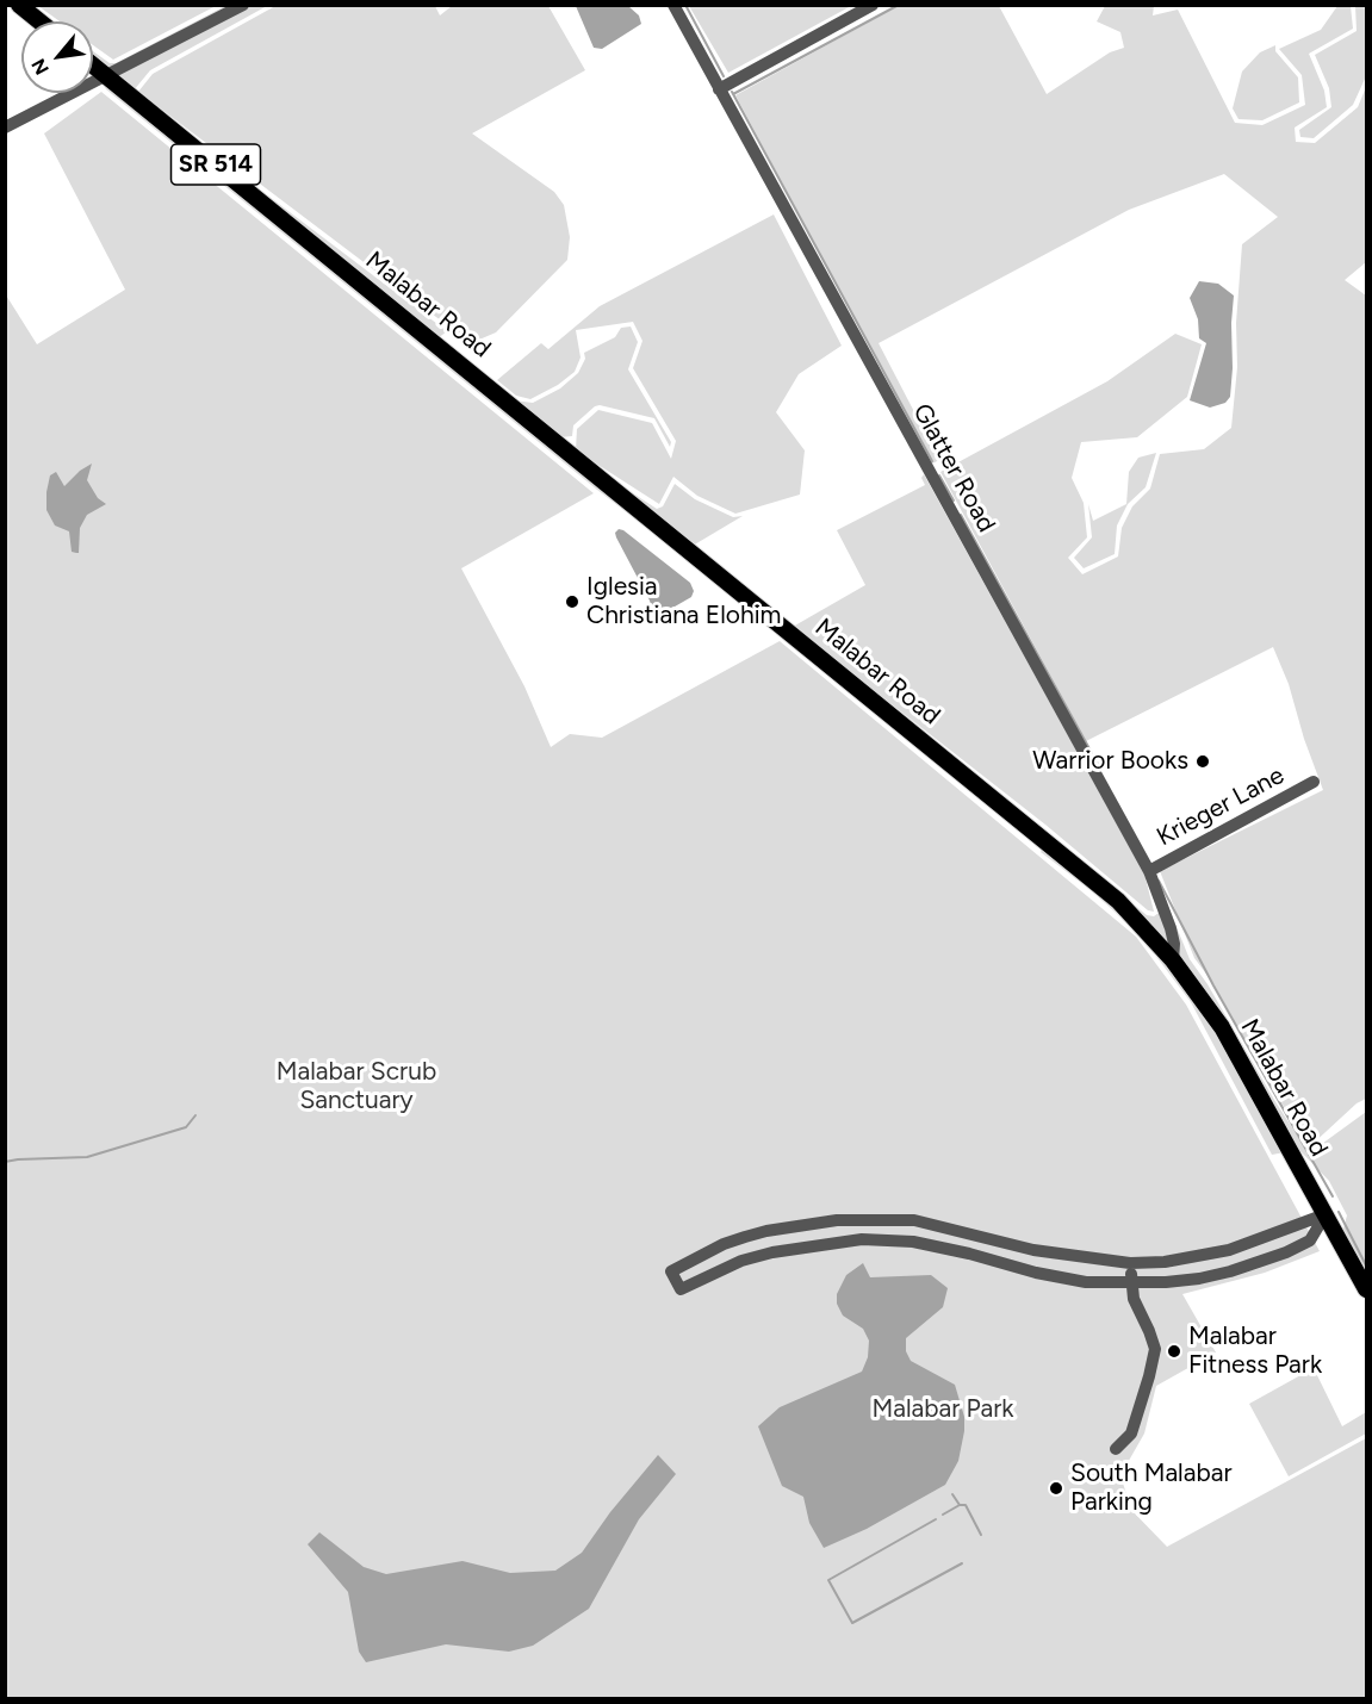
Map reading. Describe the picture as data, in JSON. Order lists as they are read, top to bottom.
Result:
{
  "streets": {
    "main road": ["SR 514", "Malabar Road"],
    "street": ["Glatter Road", "Krieger Lane"]
  },
  "crossings": [
    ["Malabar Road", "Glatter Road"],
    ["Glatter Road", "Krieger Lane"]
  ],
  "parks": ["Malabar Scrub Sanctuary", "Malabar Park"],
  "places": [
    "Iglesia Christiana Elohim",
    "Warrior Books",
    "Malabar Fitness Park",
    "South Malabar Parking"
  ],
  "north": "bottom left"
}
